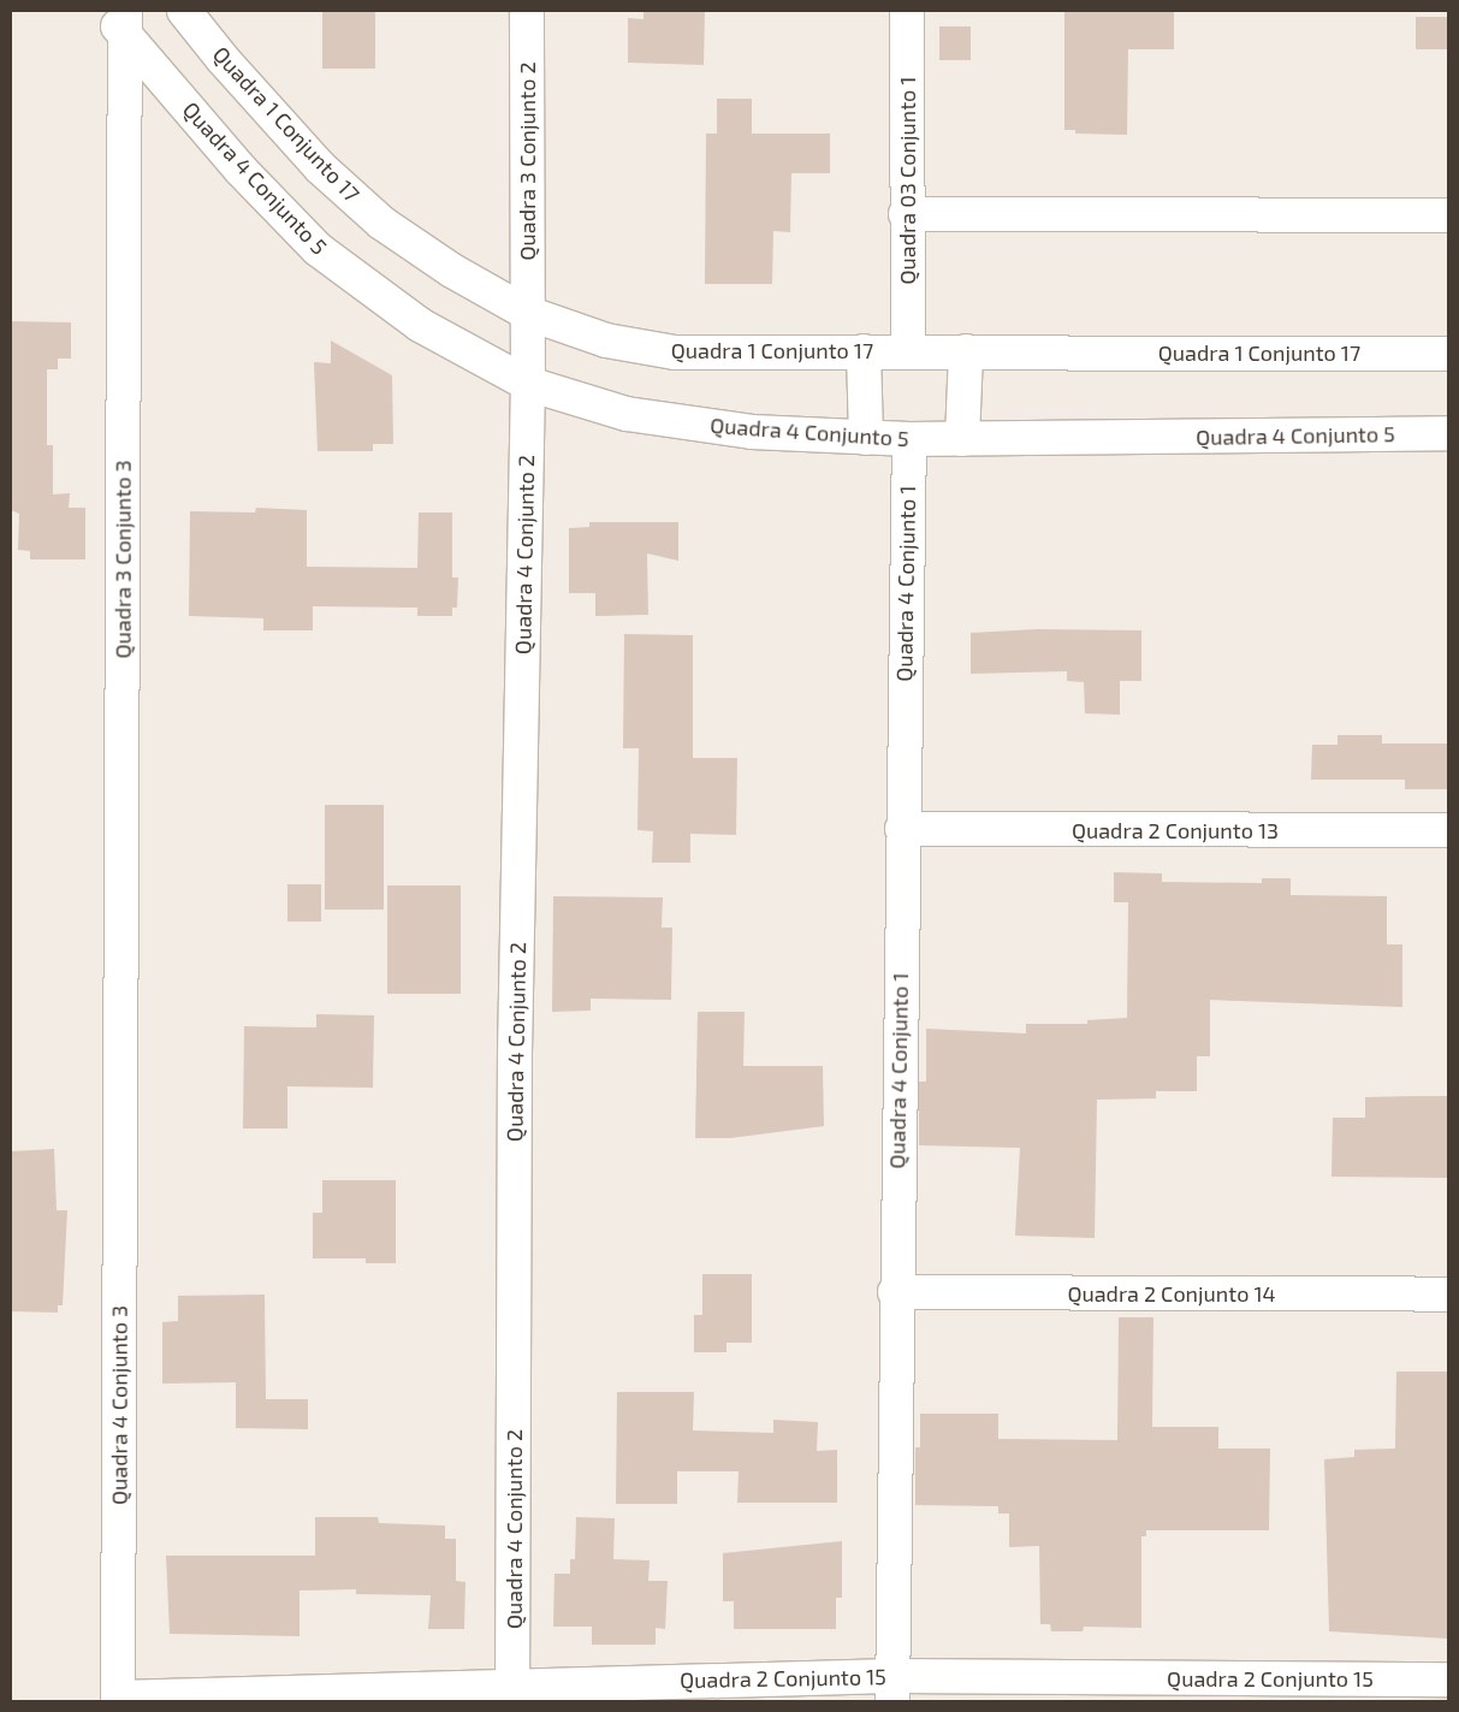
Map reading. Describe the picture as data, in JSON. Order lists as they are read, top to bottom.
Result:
{
  "streets": {
    "street": [
      "Quadra 1 Conjunto 17",
      "Quadra 3 Conjunto 2",
      "Quadra 4 Conjunto 5",
      "Quadra 03 Conjunto 1",
      "Quadra 4 Conjunto 2",
      "Quadra 3 Conjunto 3",
      "Quadra 4 Conjunto 1",
      "Quadra 2 Conjunto 13",
      "Quadra 2 Conjunto 14",
      "Quadra 4 Conjunto 3",
      "Quadra 2 Conjunto 15"
    ]
  },
  "crossings": [
    ["Quadra 1 Conjunto 17", "Quadra 3 Conjunto 2"],
    ["Quadra 1 Conjunto 17", "Quadra 03 Conjunto 1"],
    ["Quadra 3 Conjunto 2", "Quadra 4 Conjunto 5"],
    ["Quadra 3 Conjunto 2", "Quadra 4 Conjunto 2"],
    ["Quadra 4 Conjunto 5", "Quadra 4 Conjunto 2"],
    ["Quadra 4 Conjunto 5", "Quadra 3 Conjunto 3"],
    ["Quadra 4 Conjunto 5", "Quadra 4 Conjunto 1"],
    ["Quadra 4 Conjunto 2", "Quadra 2 Conjunto 15"],
    ["Quadra 3 Conjunto 3", "Quadra 4 Conjunto 3"],
    ["Quadra 4 Conjunto 1", "Quadra 2 Conjunto 13"],
    ["Quadra 4 Conjunto 1", "Quadra 2 Conjunto 14"],
    ["Quadra 4 Conjunto 1", "Quadra 2 Conjunto 15"],
    ["Quadra 4 Conjunto 3", "Quadra 2 Conjunto 15"]
  ]
}
